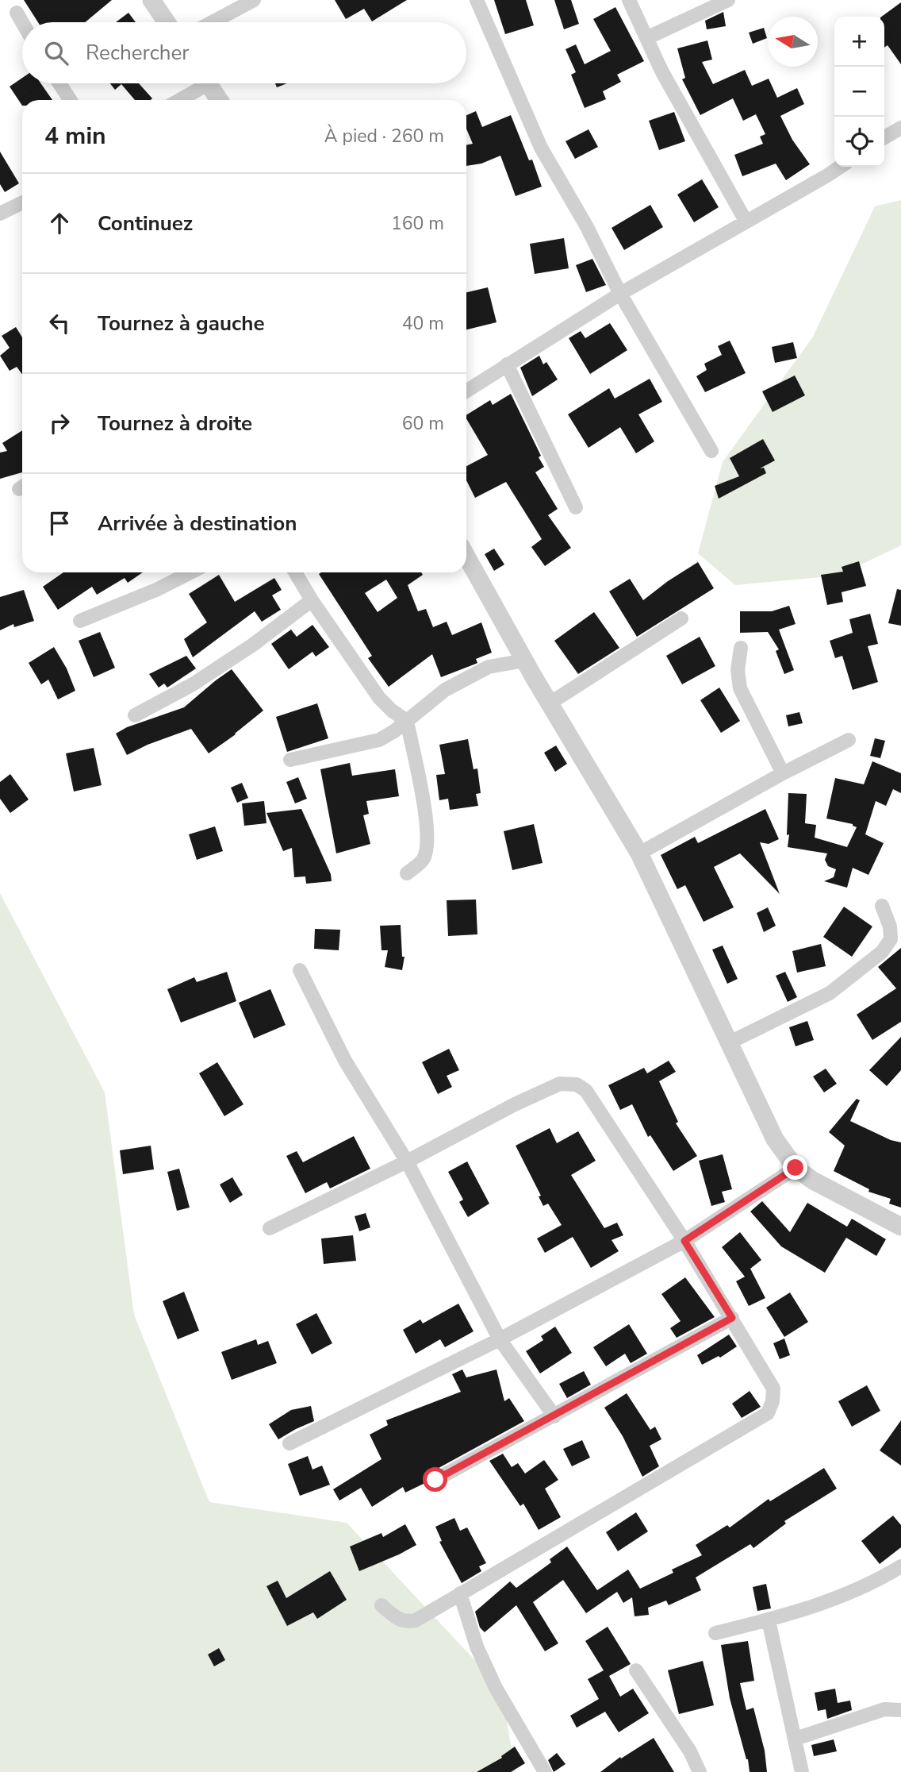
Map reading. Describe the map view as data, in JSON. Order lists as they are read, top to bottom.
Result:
{
  "north": "left",
  "page": {
    "map_buttons": ["+", "−"],
    "search": "Rechercher",
    "heading": ["4 min", "À pied · 260 m"],
    "list": [
      ["Continuez", "160 m"],
      ["Tournez à gauche", "40 m"],
      ["Tournez à droite", "60 m"],
      "Arrivée à destination"
    ]
  }
}
